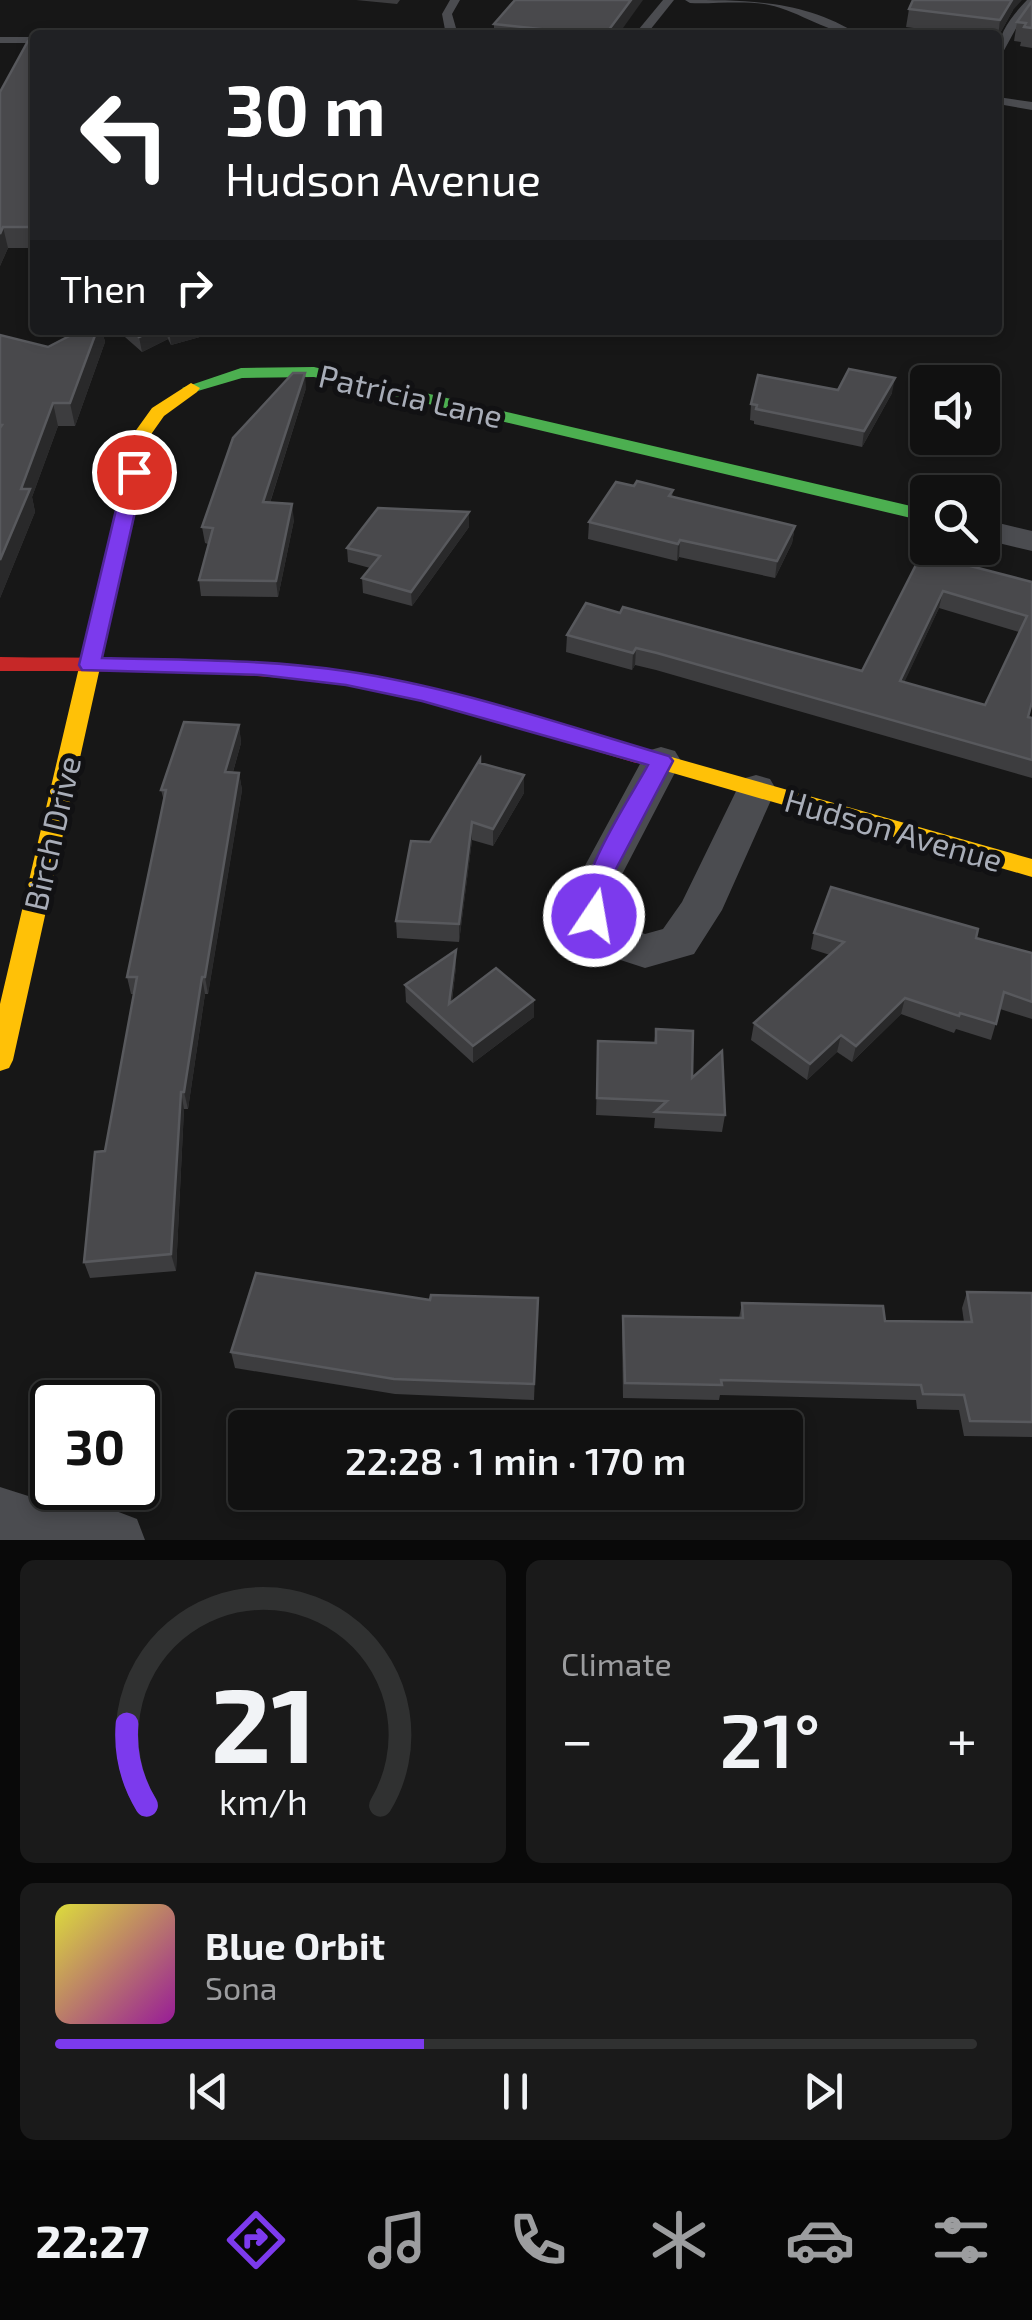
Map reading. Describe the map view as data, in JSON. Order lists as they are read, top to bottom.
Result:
{
  "streets": {
    "street": ["Patricia Lane", "Hudson Avenue", "Birch Drive"]
  },
  "crossings": [
    ["Patricia Lane", "Hudson Avenue"],
    ["Patricia Lane", "Birch Drive"],
    ["Hudson Avenue", "Birch Drive"]
  ],
  "page": {
    "turn": ["30 m", "Hudson Avenue"],
    "then": "Then",
    "limit": "30",
    "trip": "22:28 · 1 min · 170 m",
    "tile": "Climate",
    "heat": ["−", "21°", "+"],
    "song": ["Blue Orbit", "Sona"],
    "tabs": "22:27",
    "gauge": ["21", "km/h"]
  }
}
